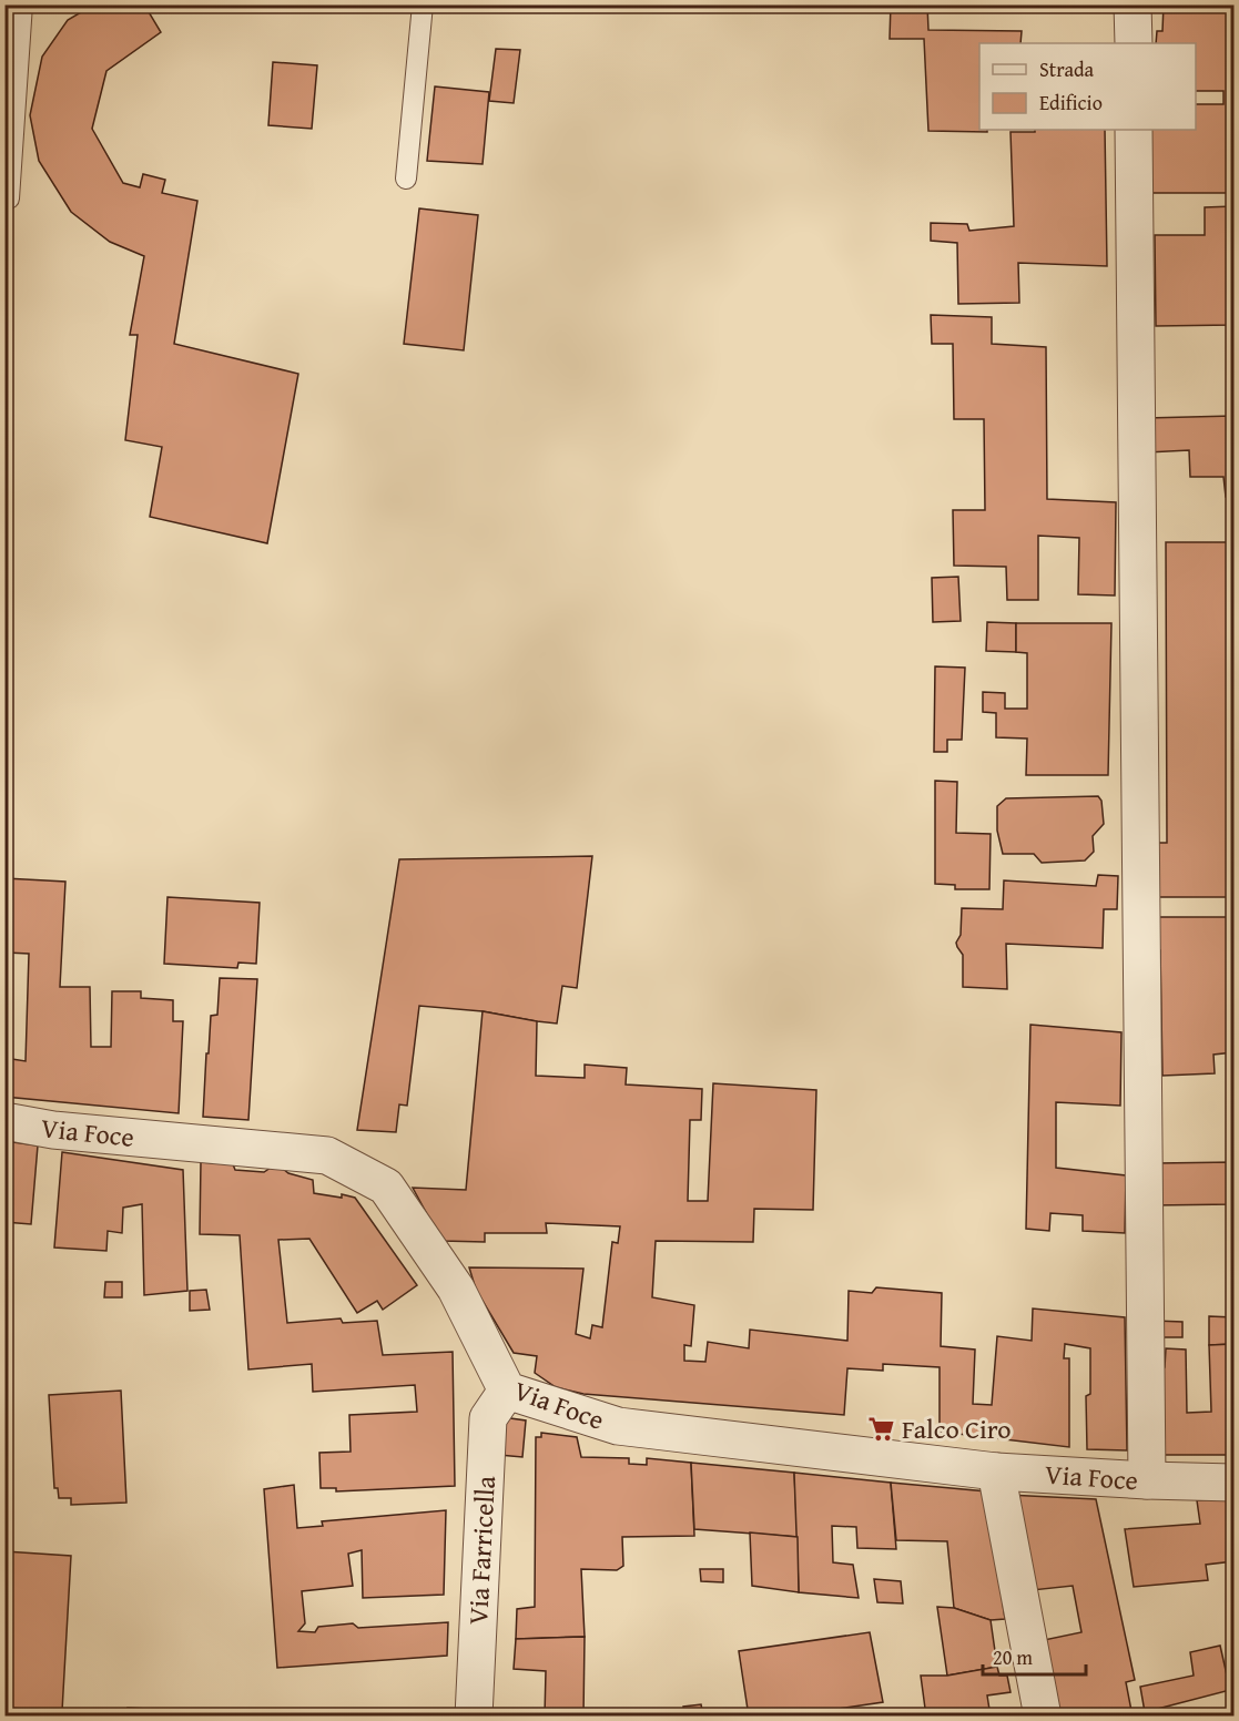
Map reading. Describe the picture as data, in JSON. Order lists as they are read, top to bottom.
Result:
{
  "streets": {
    "street": ["Via Foce", "Via Farricella"]
  },
  "crossings": [
    ["Via Foce", "Via Farricella"]
  ],
  "places": {
    "supermarket": ["Falco Ciro"]
  },
  "legend": ["Strada", "Edificio"],
  "scale_bar": "20 m"
}
